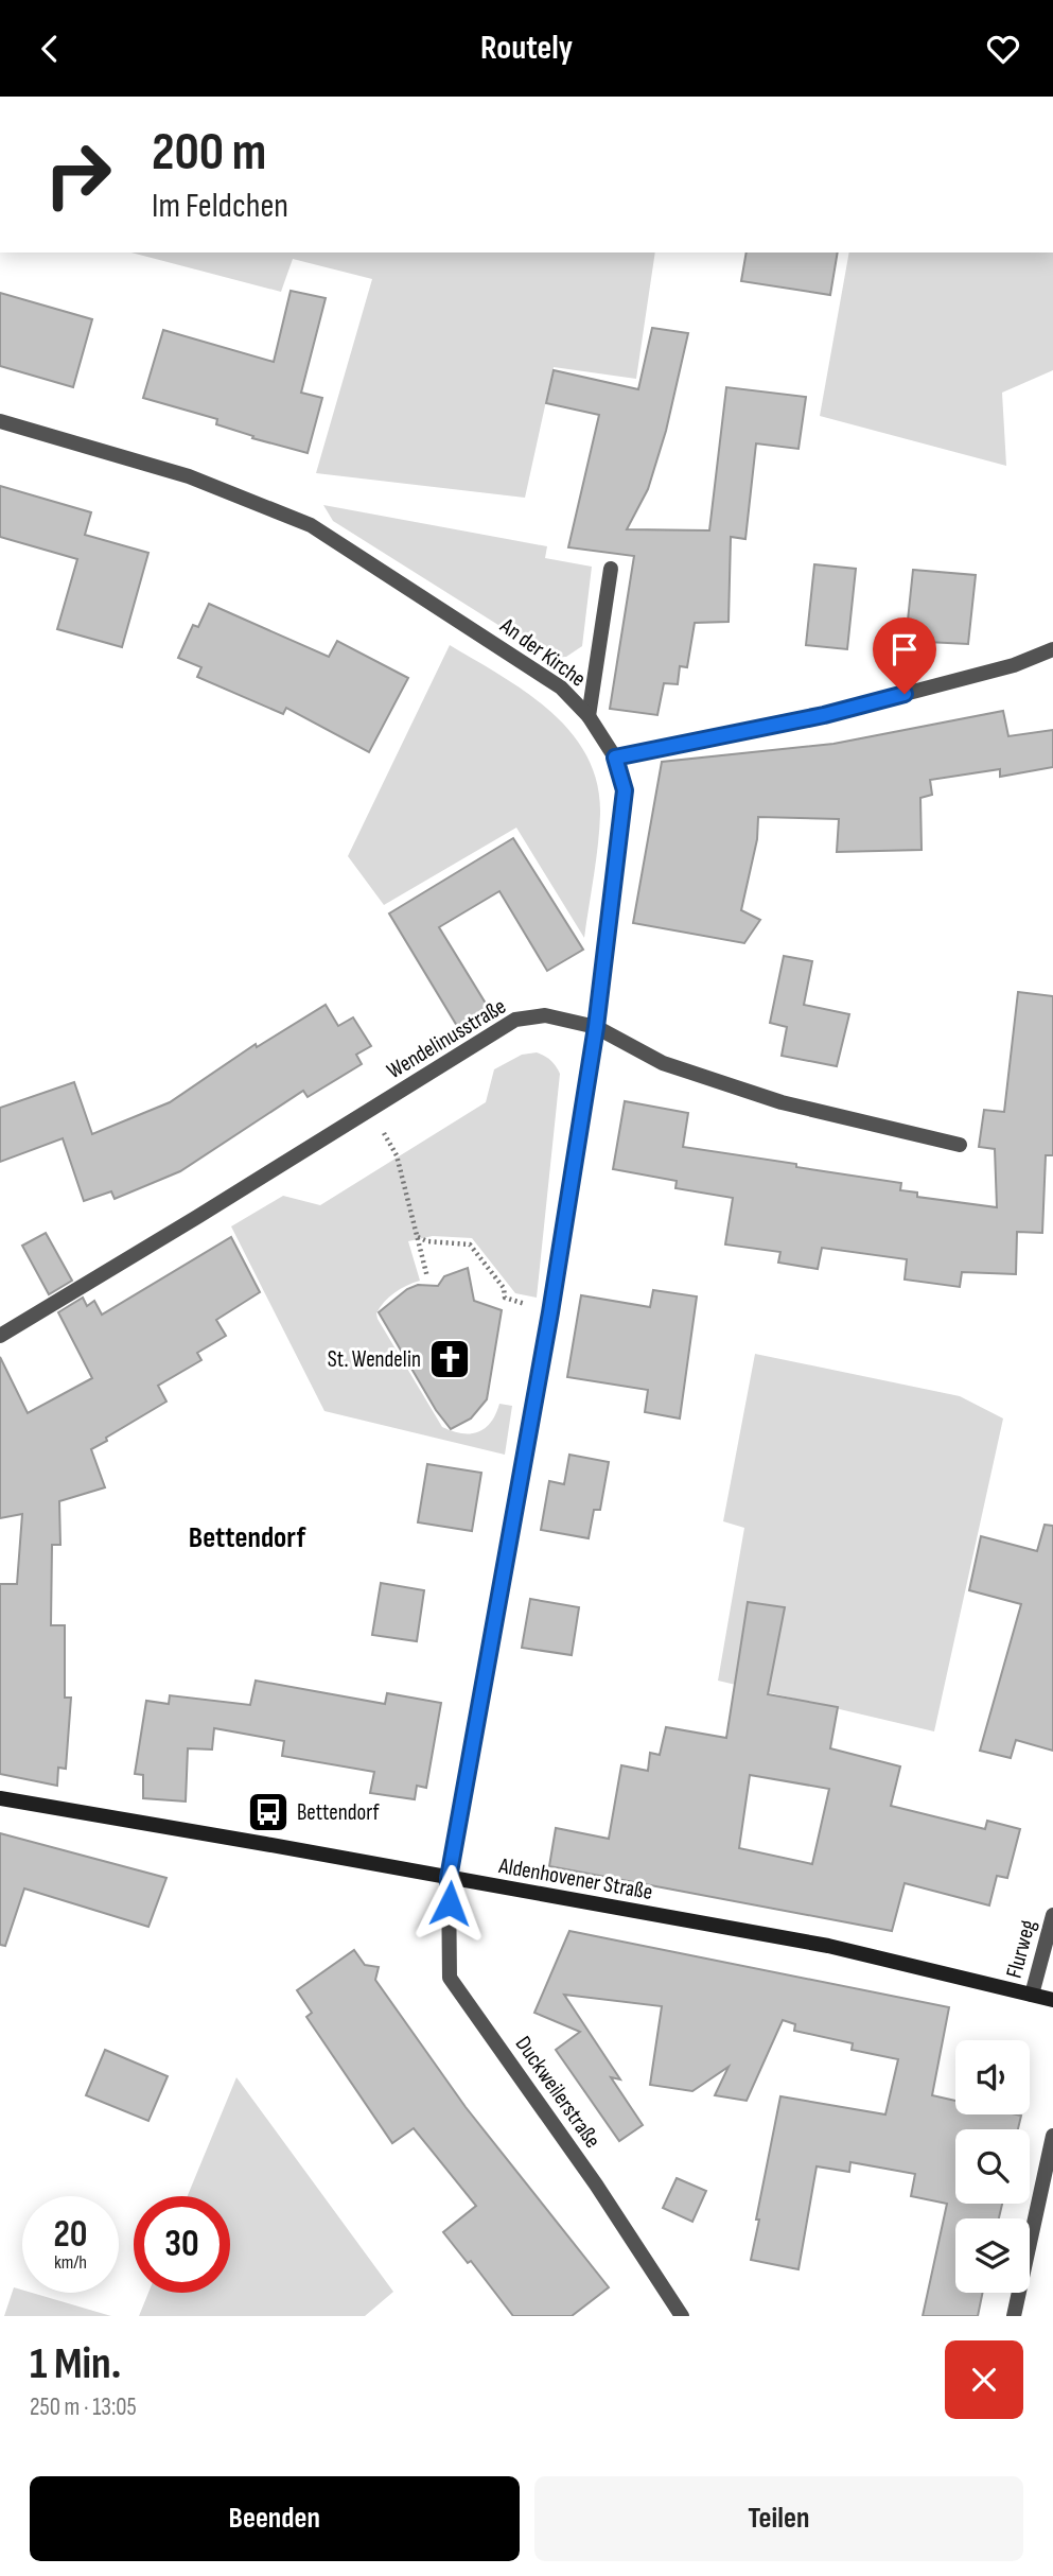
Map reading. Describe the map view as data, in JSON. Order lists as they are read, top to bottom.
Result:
{
  "streets": {
    "main road": ["Aldenhovener Straße"],
    "street": [
      "An der Kirche",
      "Wendelinusstraße",
      "Flurweg",
      "Duckweilerstraße"
    ]
  },
  "crossings": [
    ["An der Kirche", "Wendelinusstraße"],
    ["An der Kirche", "Aldenhovener Straße"],
    ["An der Kirche", "Duckweilerstraße"],
    ["Aldenhovener Straße", "Flurweg"],
    ["Aldenhovener Straße", "Duckweilerstraße"]
  ],
  "districts": ["Bettendorf"],
  "places": {
    "church": ["St. Wendelin"],
    "bus stop": ["Bettendorf"]
  },
  "page": {
    "header": "Routely",
    "turn": ["200 m", "Im Feldchen"],
    "speed": "20 km/h",
    "limit": "30",
    "heading": ["1 Min.", "250 m · 13:05"],
    "buttons": ["Beenden", "Teilen"]
  }
}
